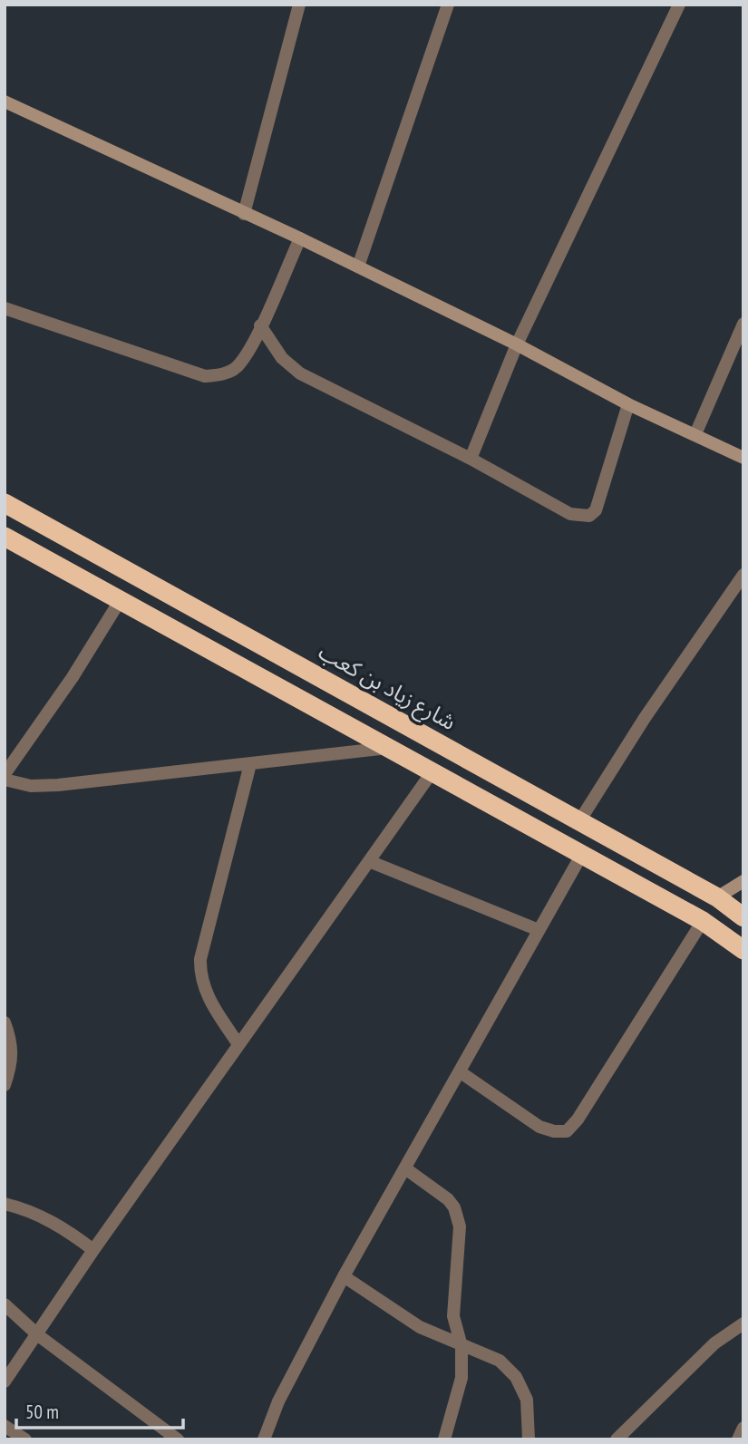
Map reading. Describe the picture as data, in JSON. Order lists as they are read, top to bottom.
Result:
{
  "streets": {
    "highway": ["شارع زياد بن كعب"]
  },
  "scale_bar": "50 m"
}
